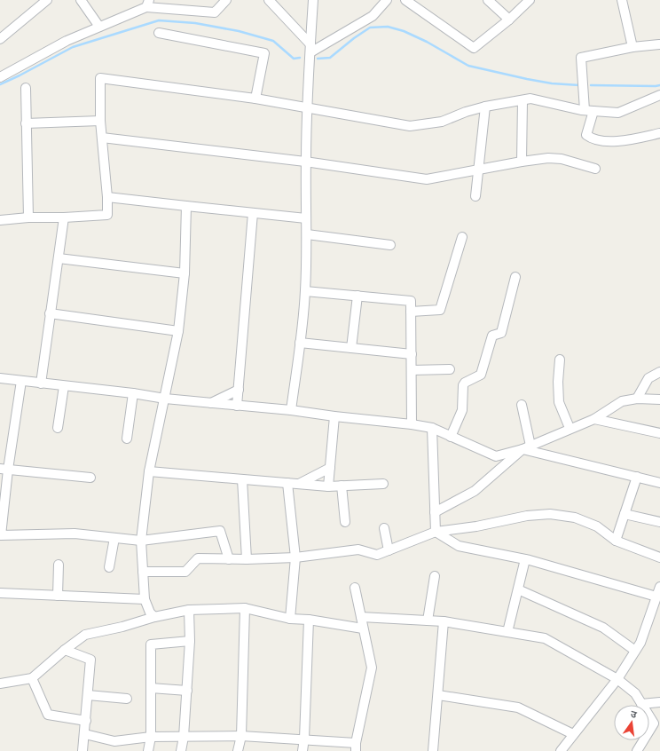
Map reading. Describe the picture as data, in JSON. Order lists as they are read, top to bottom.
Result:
{
  "north": "top"
}
